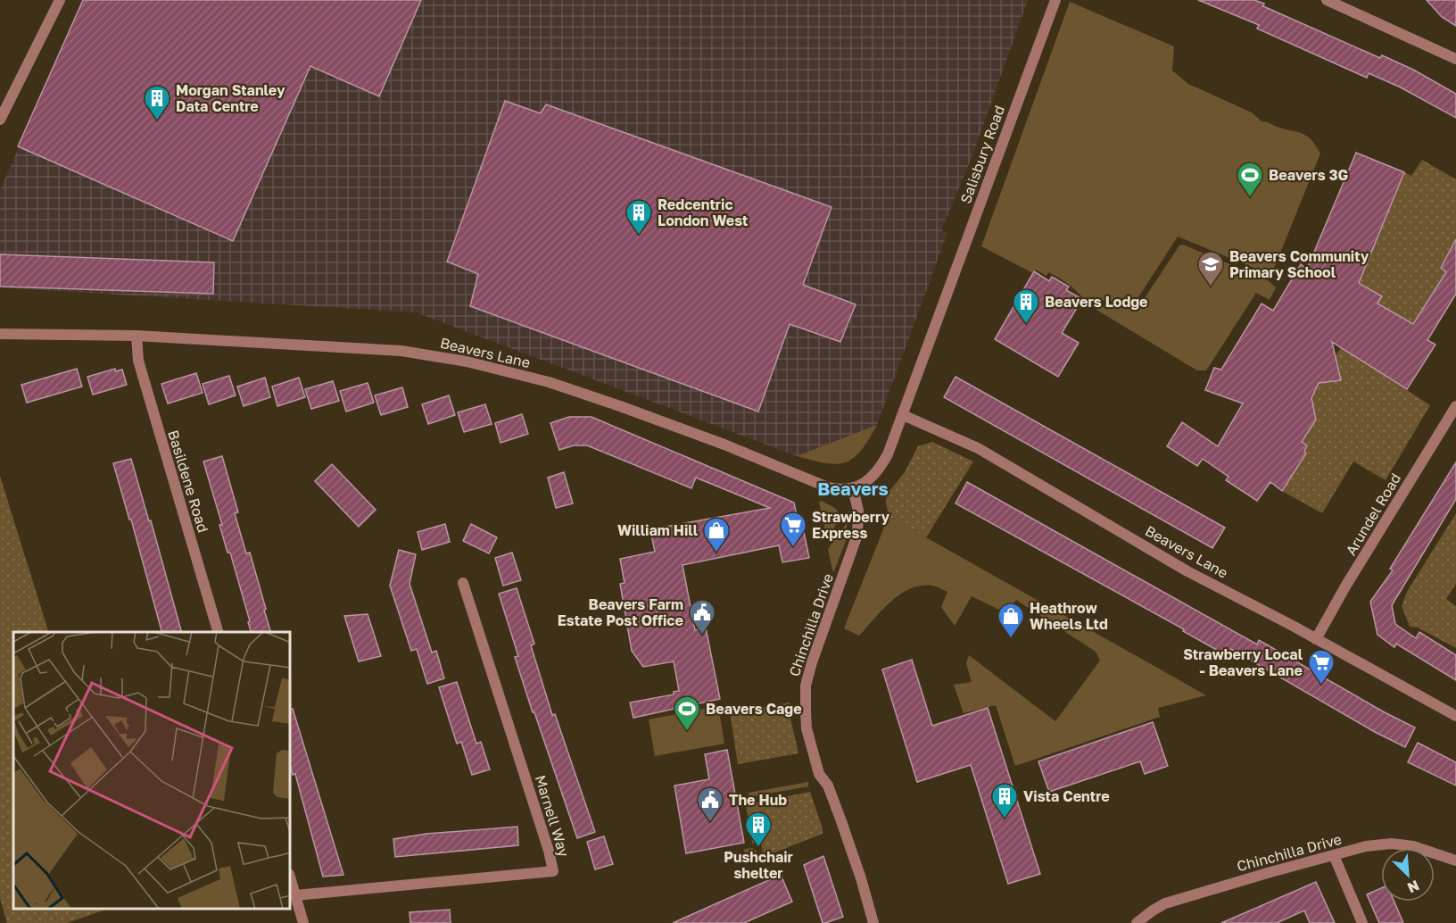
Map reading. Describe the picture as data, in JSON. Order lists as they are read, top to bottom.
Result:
{
  "streets": {
    "street": [
      "Salisbury Road",
      "Beavers Lane",
      "Basildene Road",
      "Arundel Road",
      "Chinchilla Drive",
      "Marnell Way"
    ]
  },
  "crossings": [
    ["Salisbury Road", "Beavers Lane"],
    ["Beavers Lane", "Basildene Road"],
    ["Beavers Lane", "Arundel Road"],
    ["Beavers Lane", "Chinchilla Drive"]
  ],
  "districts": ["Beavers"],
  "places": {
    "building": [
      "Morgan Stanley Data Centre",
      "Redcentric London West",
      "Beavers Lodge",
      "Vista Centre",
      "Pushchair shelter"
    ],
    "sports": ["Beavers 3G", "Beavers Cage"],
    "school or university": ["Beavers Community Primary School"],
    "supermarket": ["Strawberry Express", "Strawberry Local - Beavers Lane"],
    "shop": ["William Hill", "Heathrow Wheels Ltd"],
    "public building": ["Beavers Farm Estate Post Office", "The Hub"]
  },
  "north": "bottom right"
}
